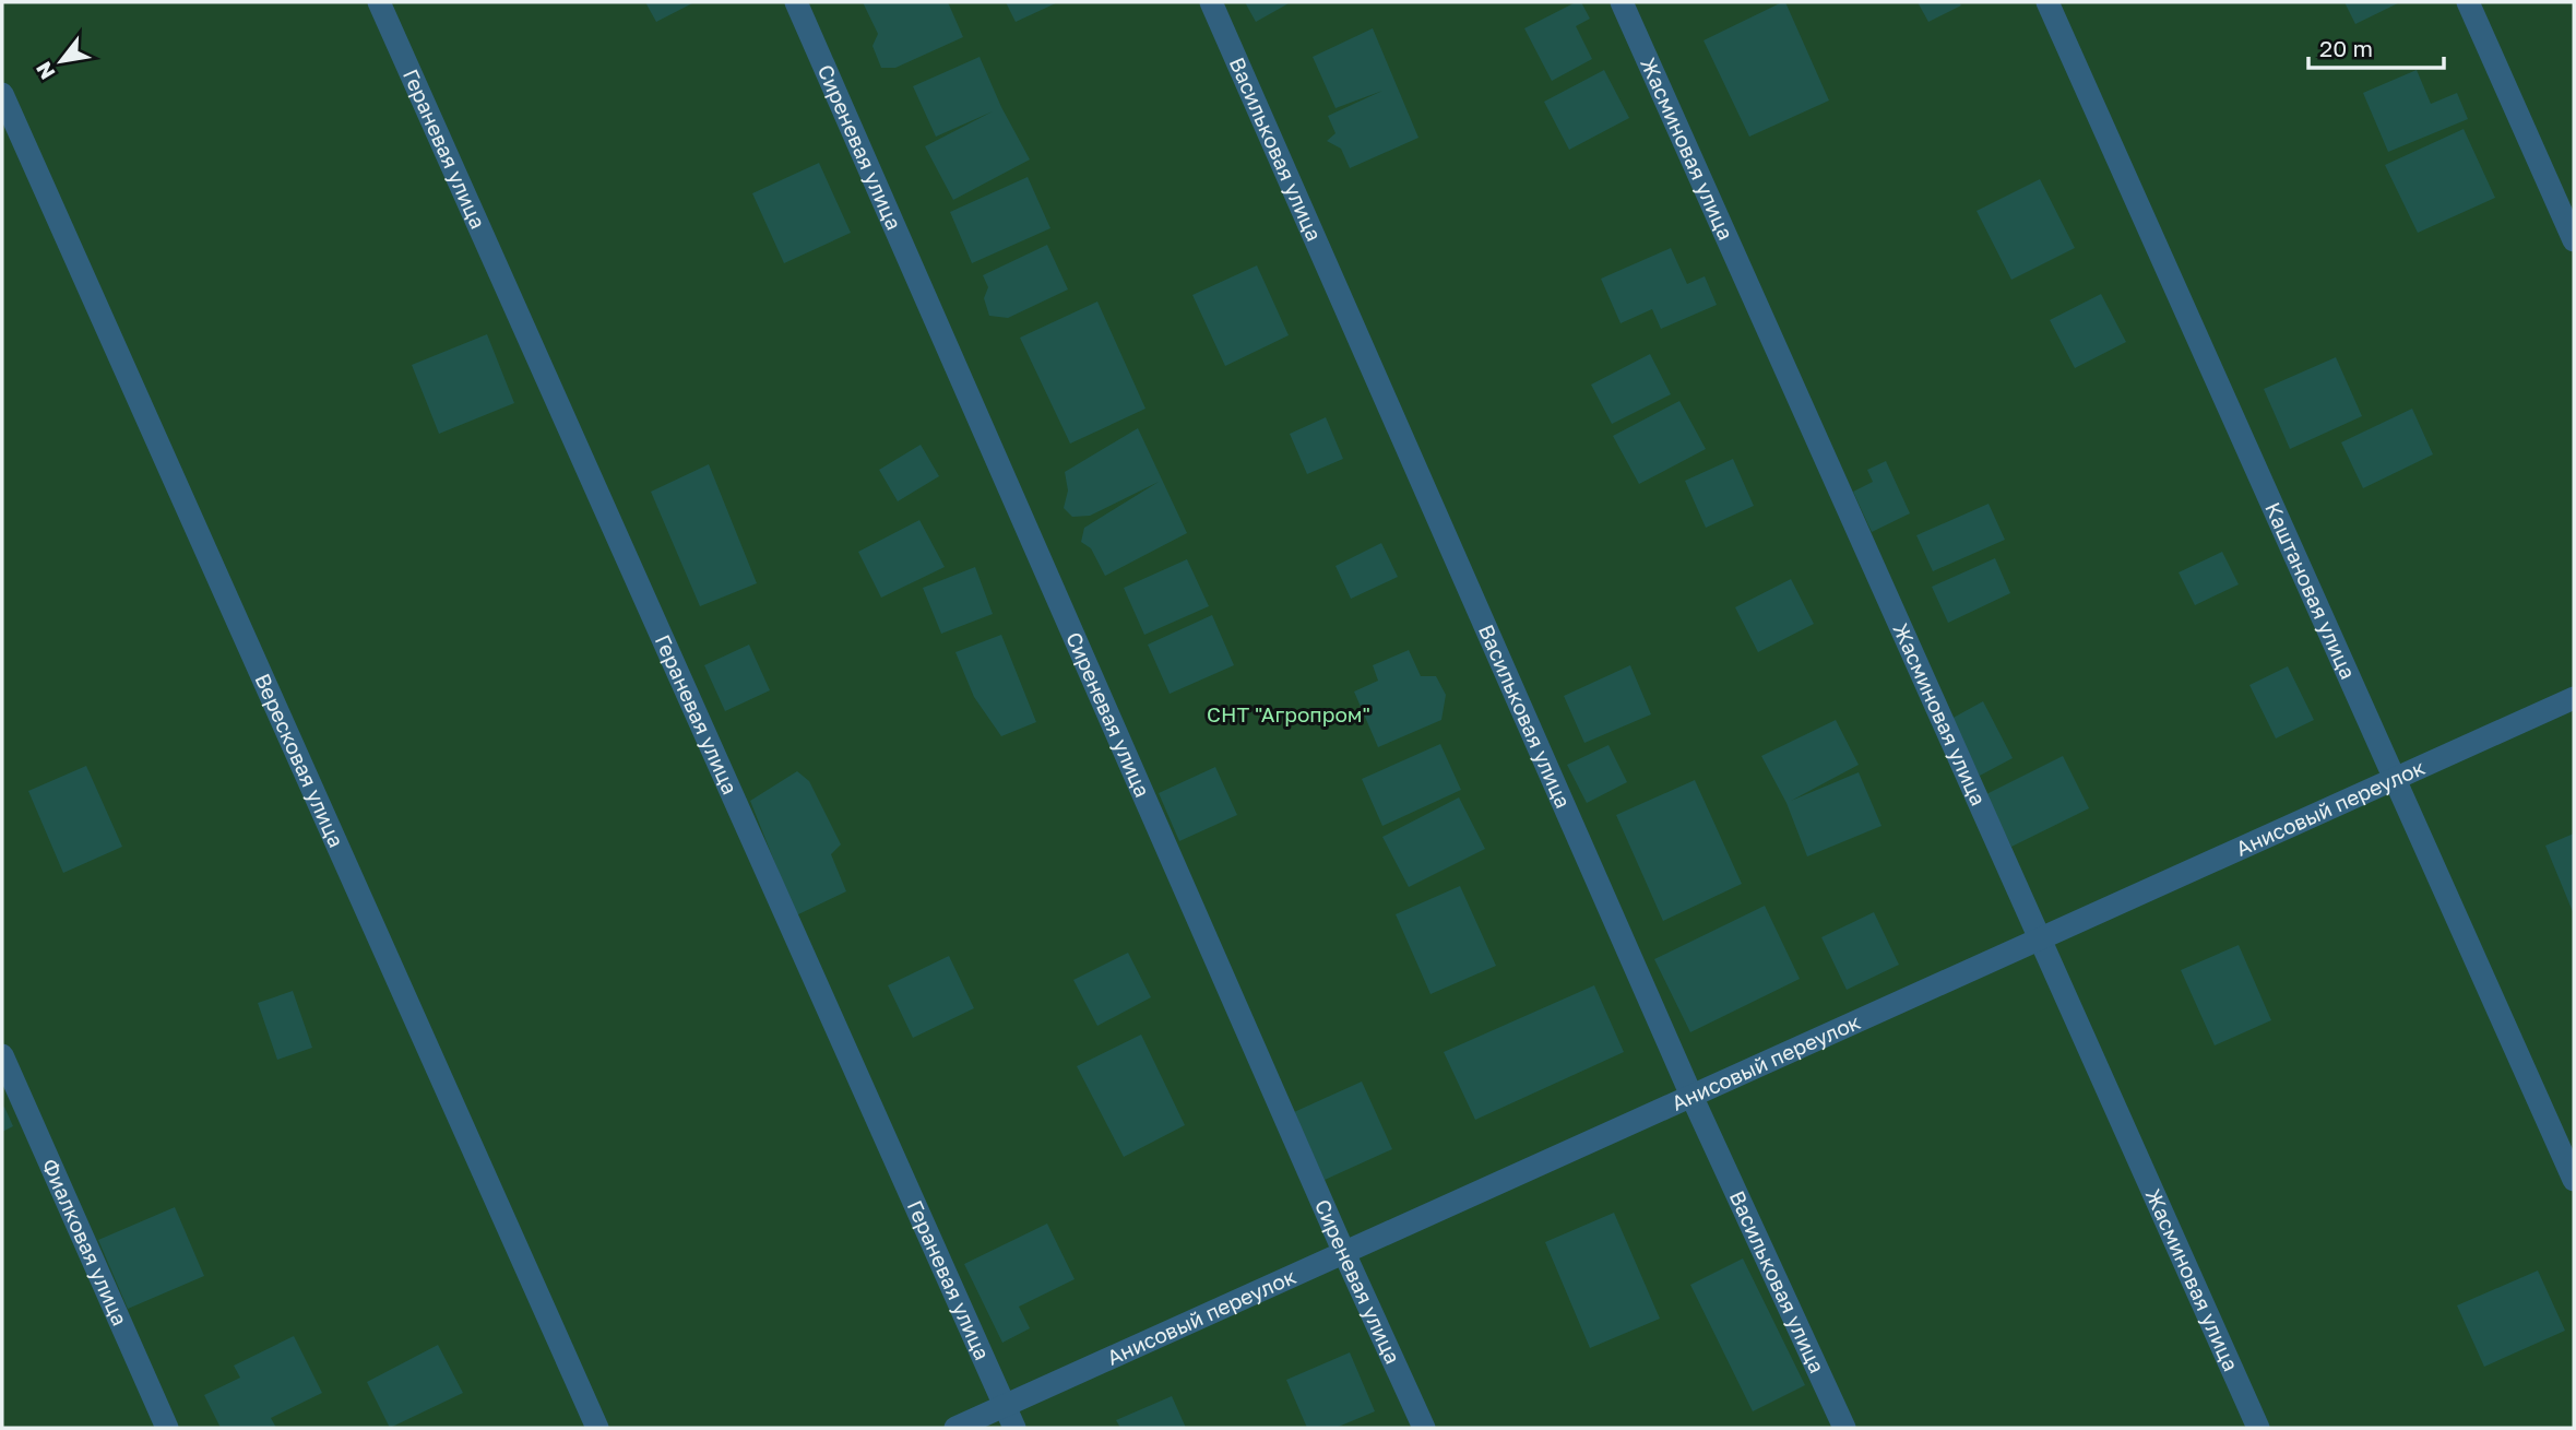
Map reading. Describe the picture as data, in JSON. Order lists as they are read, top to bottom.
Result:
{
  "streets": {
    "lane": [
      "Сиреневая улица",
      "Гераневая улица",
      "Васильковая улица",
      "Жасминовая улица",
      "Каштановая улица",
      "Вересковая улица",
      "Анисовый переулок",
      "Фиалковая улица"
    ]
  },
  "crossings": [
    ["Сиреневая улица", "Анисовый переулок"],
    ["Гераневая улица", "Анисовый переулок"],
    ["Васильковая улица", "Анисовый переулок"],
    ["Жасминовая улица", "Анисовый переулок"],
    ["Каштановая улица", "Анисовый переулок"]
  ],
  "parks": ["СНТ \"Агропром\""],
  "scale_bar": "20 m",
  "north": "bottom left"
}
